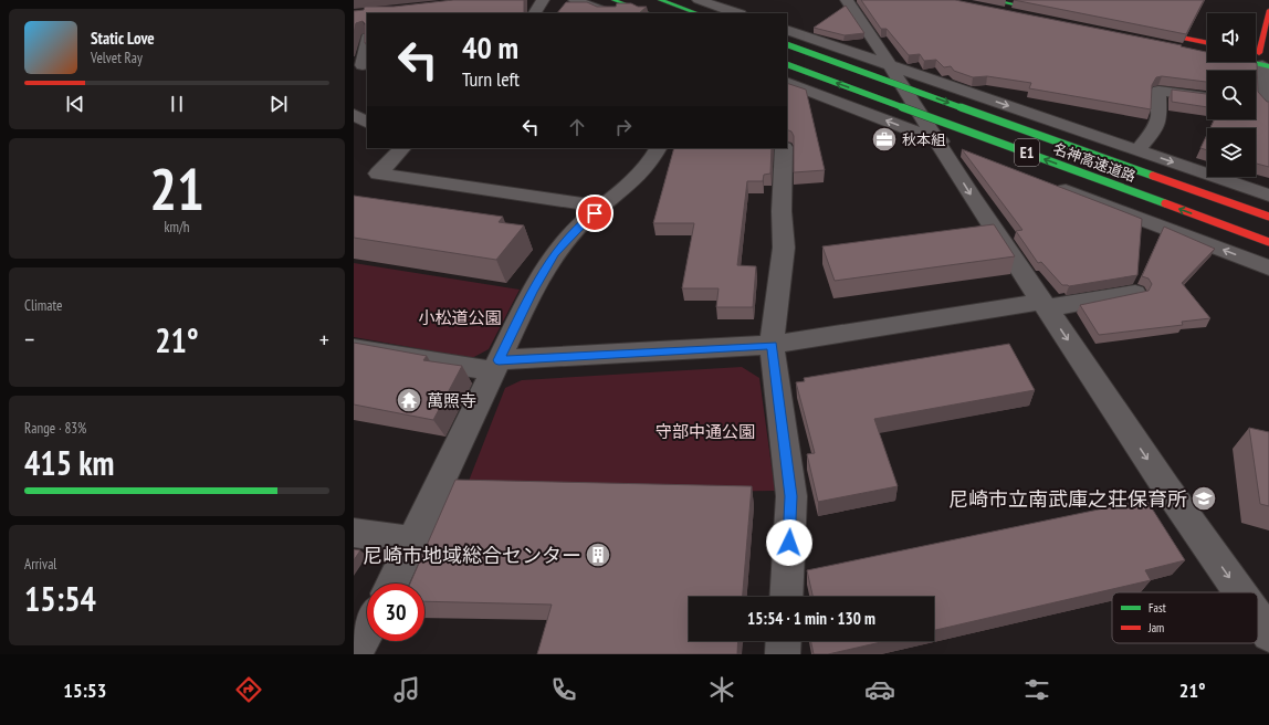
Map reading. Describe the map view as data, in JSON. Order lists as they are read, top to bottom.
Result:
{
  "streets": {
    "main road": ["E1", "名神高速道路"]
  },
  "parks": ["小松道公園", "守部中通公園"],
  "places": {
    "office": ["秋本組"],
    "temple": ["萬照寺"],
    "school or university": ["尼崎市立南武庫之荘保育所"],
    "building": ["尼崎市地域総合センター"]
  },
  "legend": ["Fast", "Jam"],
  "page": {
    "turn": ["40 m", "Turn left"],
    "song": ["Static Love", "Velvet Ray"],
    "tile": [
      ["21", "km/h"],
      "Climate",
      ["Range · 83%", "415 km"],
      ["Arrival", "15:54"]
    ],
    "heat": ["−", "21°", "+"],
    "limit": "30",
    "trip": "15:54 · 1 min · 130 m",
    "tabs": ["15:53", "21°"]
  }
}
